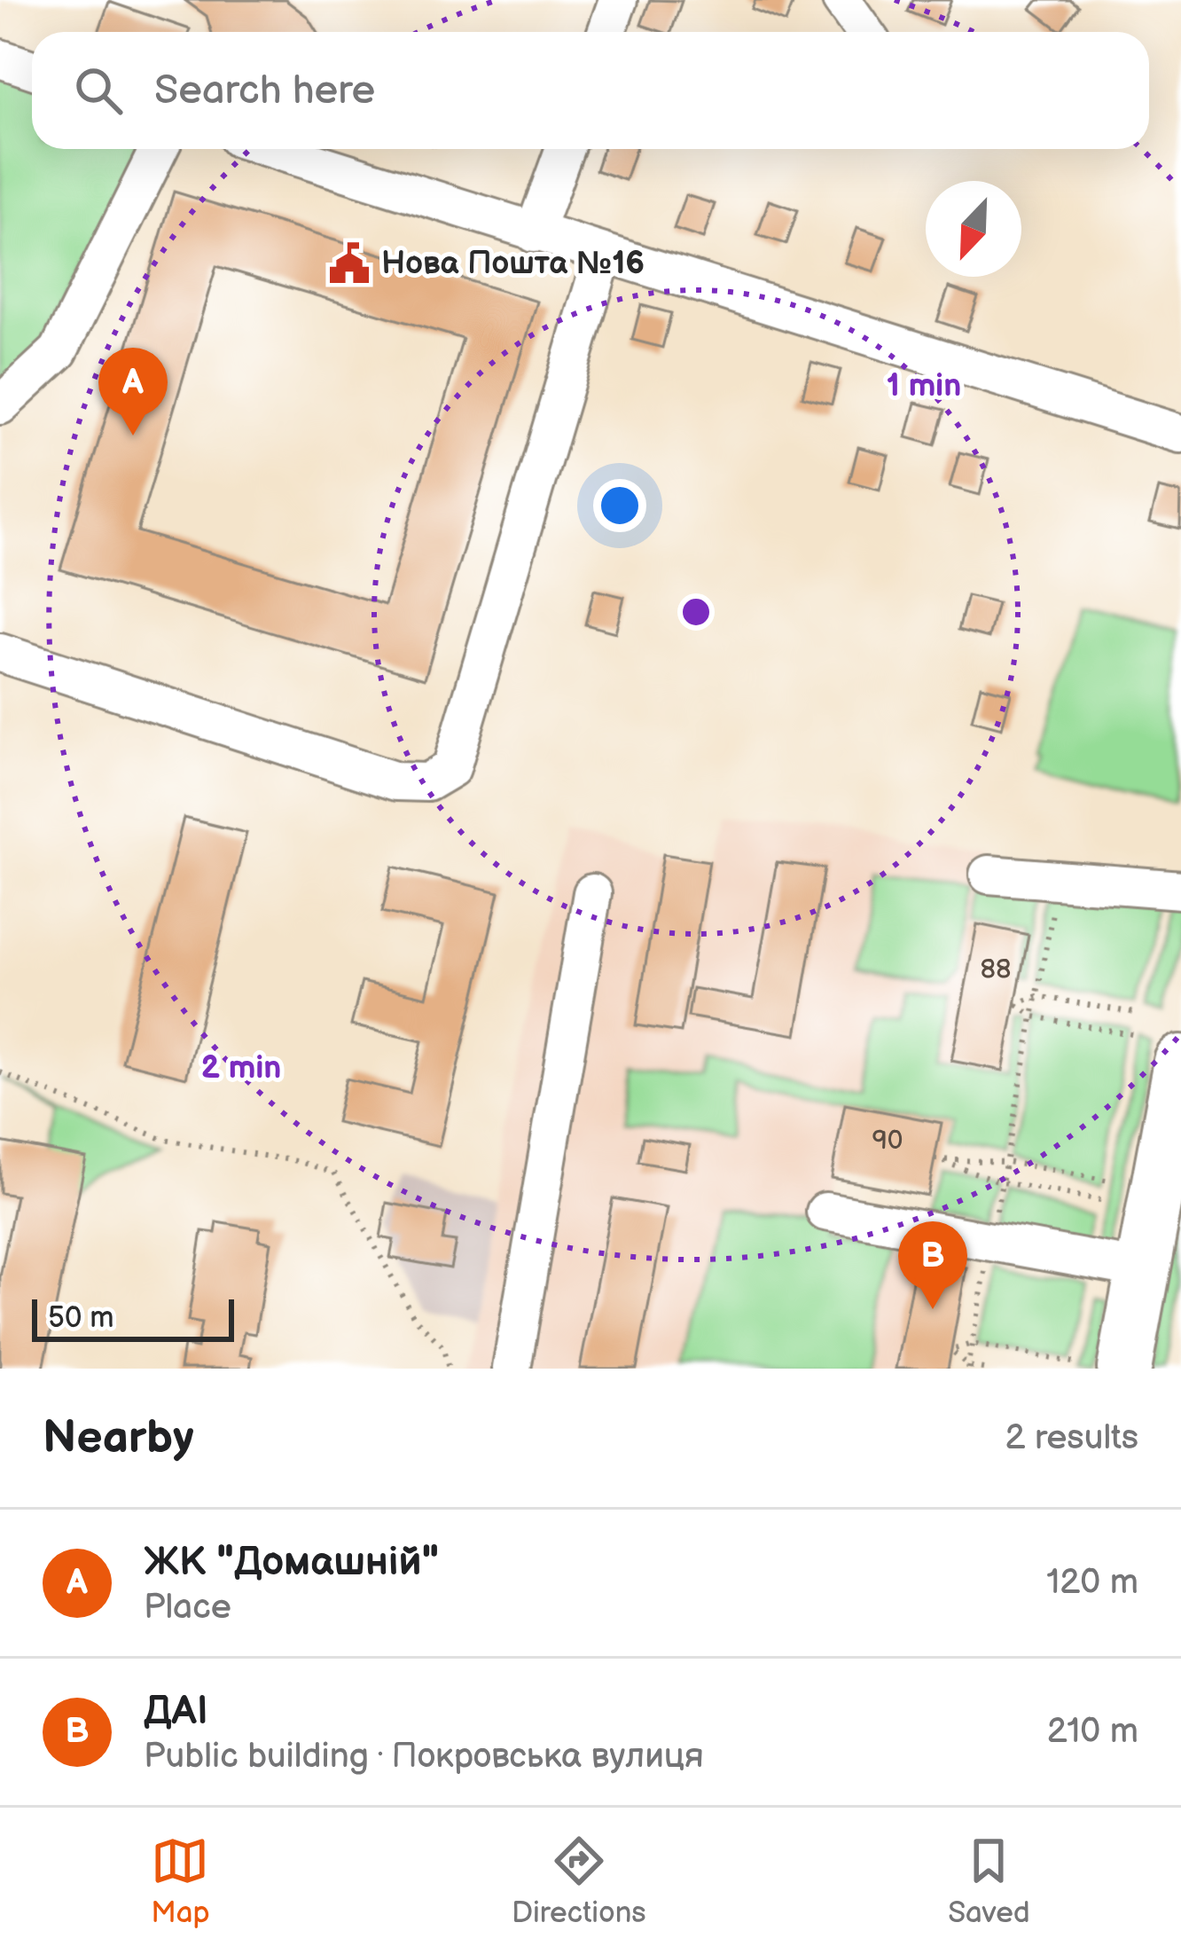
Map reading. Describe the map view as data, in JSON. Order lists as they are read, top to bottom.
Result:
{
  "places": {
    "public building": ["Нова Пошта №16"]
  },
  "house_numbers": ["88", "90"],
  "scale_bar": "50 m",
  "north": "bottom left",
  "page": {
    "search": "Search here",
    "pins": ["A", "B"],
    "scale": "50 m",
    "heading": ["Nearby", "2 results"],
    "list": [
      {
        "mark": "A",
        "name": "ЖК \"Домашній\"",
        "note": "Place",
        "value": "120 m"
      },
      {
        "mark": "B",
        "name": "ДАІ",
        "note": "Public building · Покровська вулиця",
        "value": "210 m"
      }
    ],
    "nav": ["Map", "Directions", "Saved"]
  },
  "rings": ["1 min", "2 min"]
}
